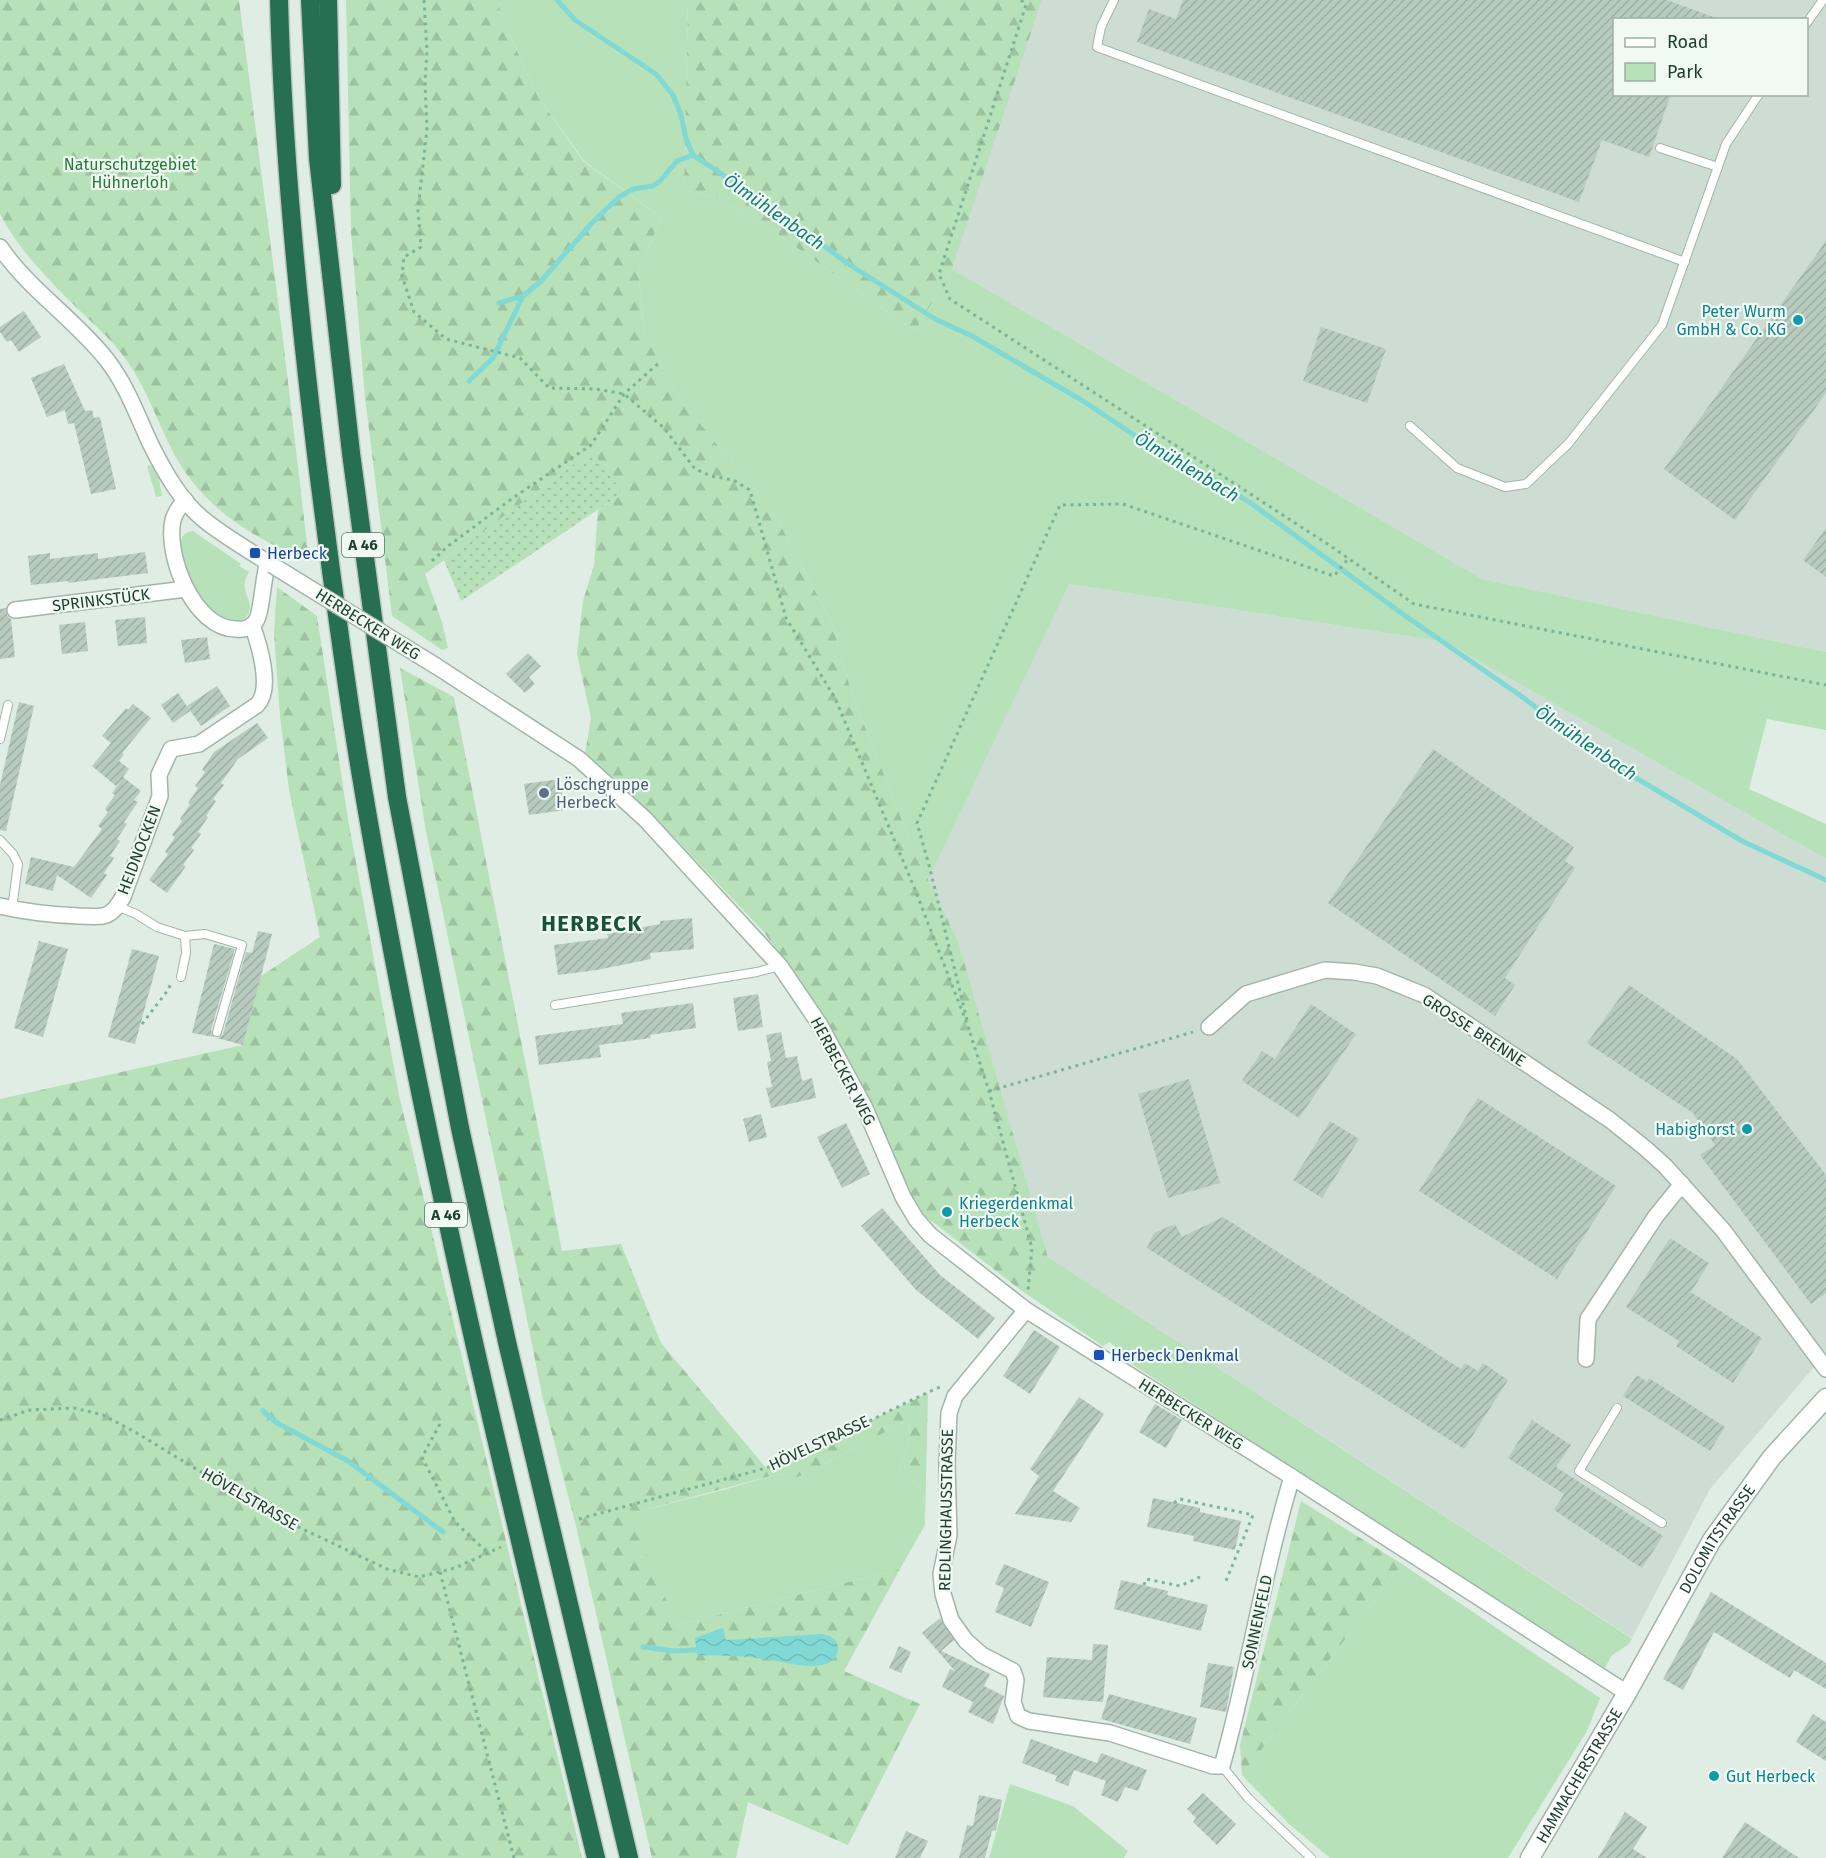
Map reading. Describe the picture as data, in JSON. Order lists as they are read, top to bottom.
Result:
{
  "streets": {
    "highway": ["A 46"],
    "street": [
      "SPRINKSTÜCK",
      "HERBECKER WEG",
      "HEIDNOCKEN",
      "GROSSE BRENNE",
      "REDLINGHAUSSTRASSE",
      "DOLOMITSTRASSE",
      "SONNENFELD",
      "HAMMACHERSTRASSE"
    ],
    "path": ["HÖVELSTRASSE"]
  },
  "crossings": [
    ["HERBECKER WEG", "REDLINGHAUSSTRASSE"],
    ["HERBECKER WEG", "DOLOMITSTRASSE"],
    ["HERBECKER WEG", "SONNENFELD"],
    ["HERBECKER WEG", "HAMMACHERSTRASSE"],
    ["REDLINGHAUSSTRASSE", "SONNENFELD"],
    ["DOLOMITSTRASSE", "HAMMACHERSTRASSE"]
  ],
  "districts": ["HERBECK"],
  "water": ["Ölmühlenbach"],
  "parks": ["Naturschutzgebiet Hühnerloh"],
  "places": {
    "other": [
      "Peter Wurm GmbH & Co. KG",
      "Löschgruppe Herbeck",
      "Habighorst",
      "Kriegerdenkmal Herbeck",
      "Gut Herbeck"
    ],
    "transit": ["Herbeck", "Herbeck Denkmal"]
  },
  "legend": ["Road", "Park"]
}
